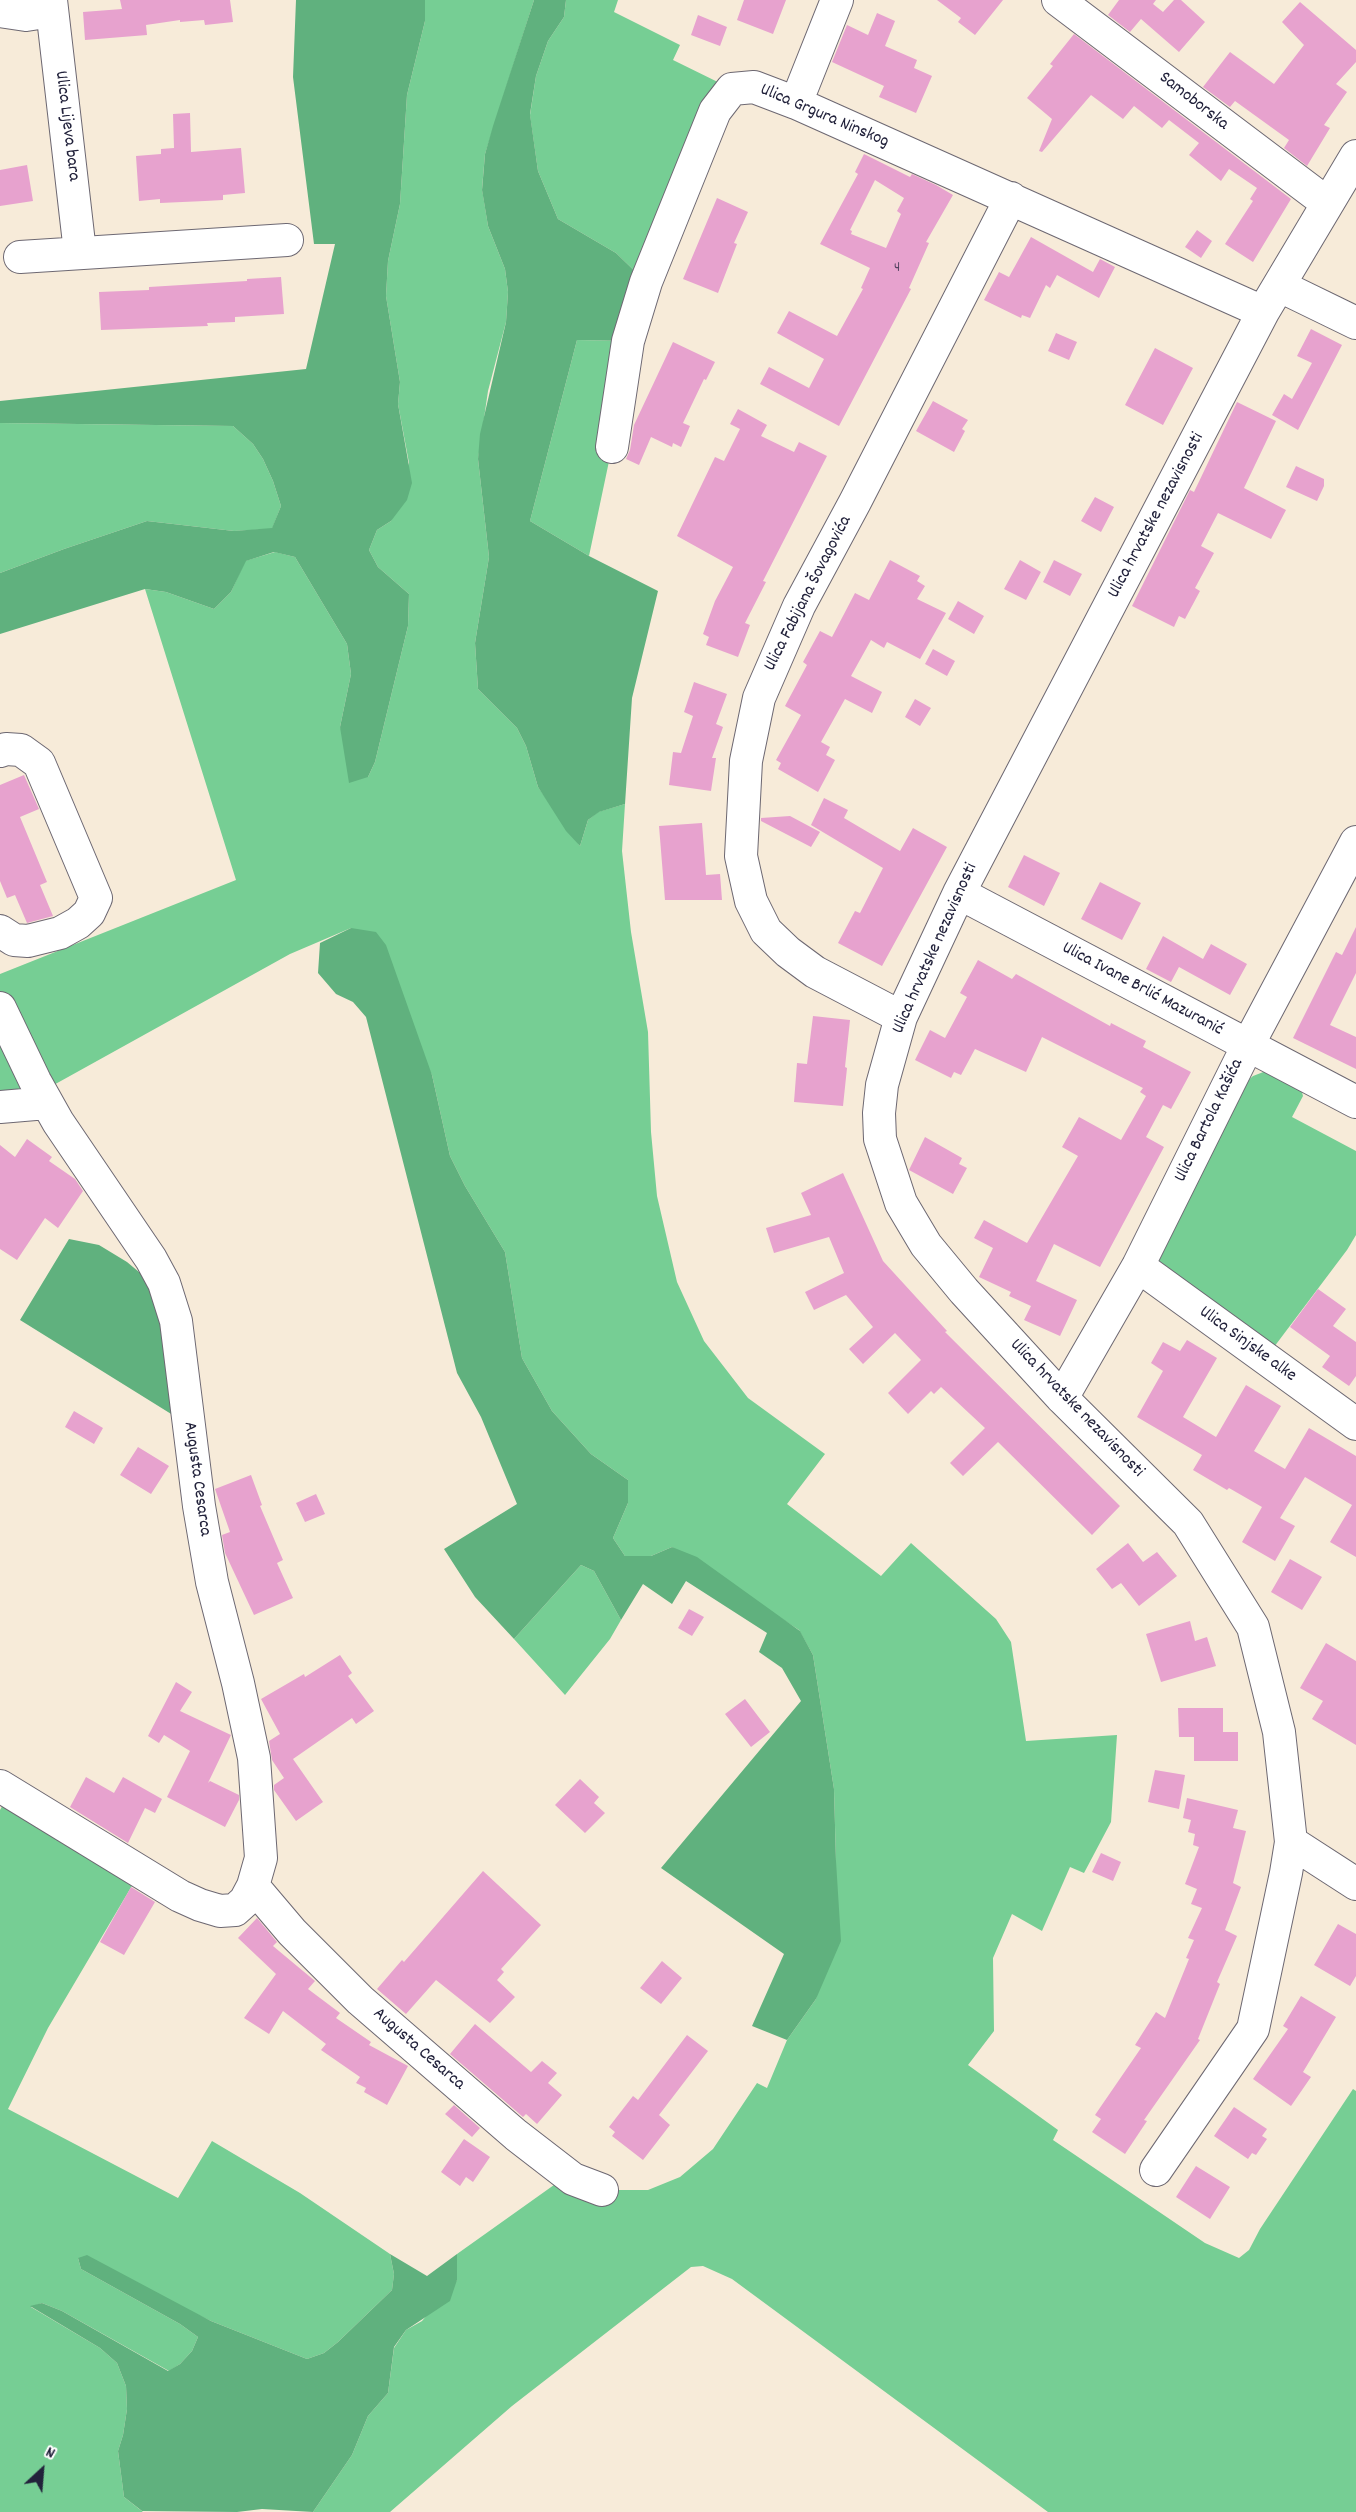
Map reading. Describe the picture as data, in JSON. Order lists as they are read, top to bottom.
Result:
{
  "streets": {
    "street": [
      "Samoborska",
      "Ulica Grgura Ninskog",
      "Ulica Lijeva bara",
      "Ulica hrvatske nezavisnosti",
      "Ulica Fabijana Šovagovića",
      "Ulica Ivane Brlić Mazuranić",
      "Ulica Bartola Kašića",
      "Ulica Sinjske alke",
      "Augusta Cesarca"
    ]
  },
  "crossings": [
    ["Samoborska", "Ulica hrvatske nezavisnosti"],
    ["Ulica Grgura Ninskog", "Ulica hrvatske nezavisnosti"],
    ["Ulica Grgura Ninskog", "Ulica Fabijana Šovagovića"],
    ["Ulica hrvatske nezavisnosti", "Ulica Fabijana Šovagovića"],
    ["Ulica hrvatske nezavisnosti", "Ulica Ivane Brlić Mazuranić"],
    ["Ulica hrvatske nezavisnosti", "Ulica Bartola Kašića"],
    ["Ulica Ivane Brlić Mazuranić", "Ulica Bartola Kašića"],
    ["Ulica Bartola Kašića", "Ulica Sinjske alke"]
  ],
  "house_numbers": ["4"],
  "north": "top right"
}
